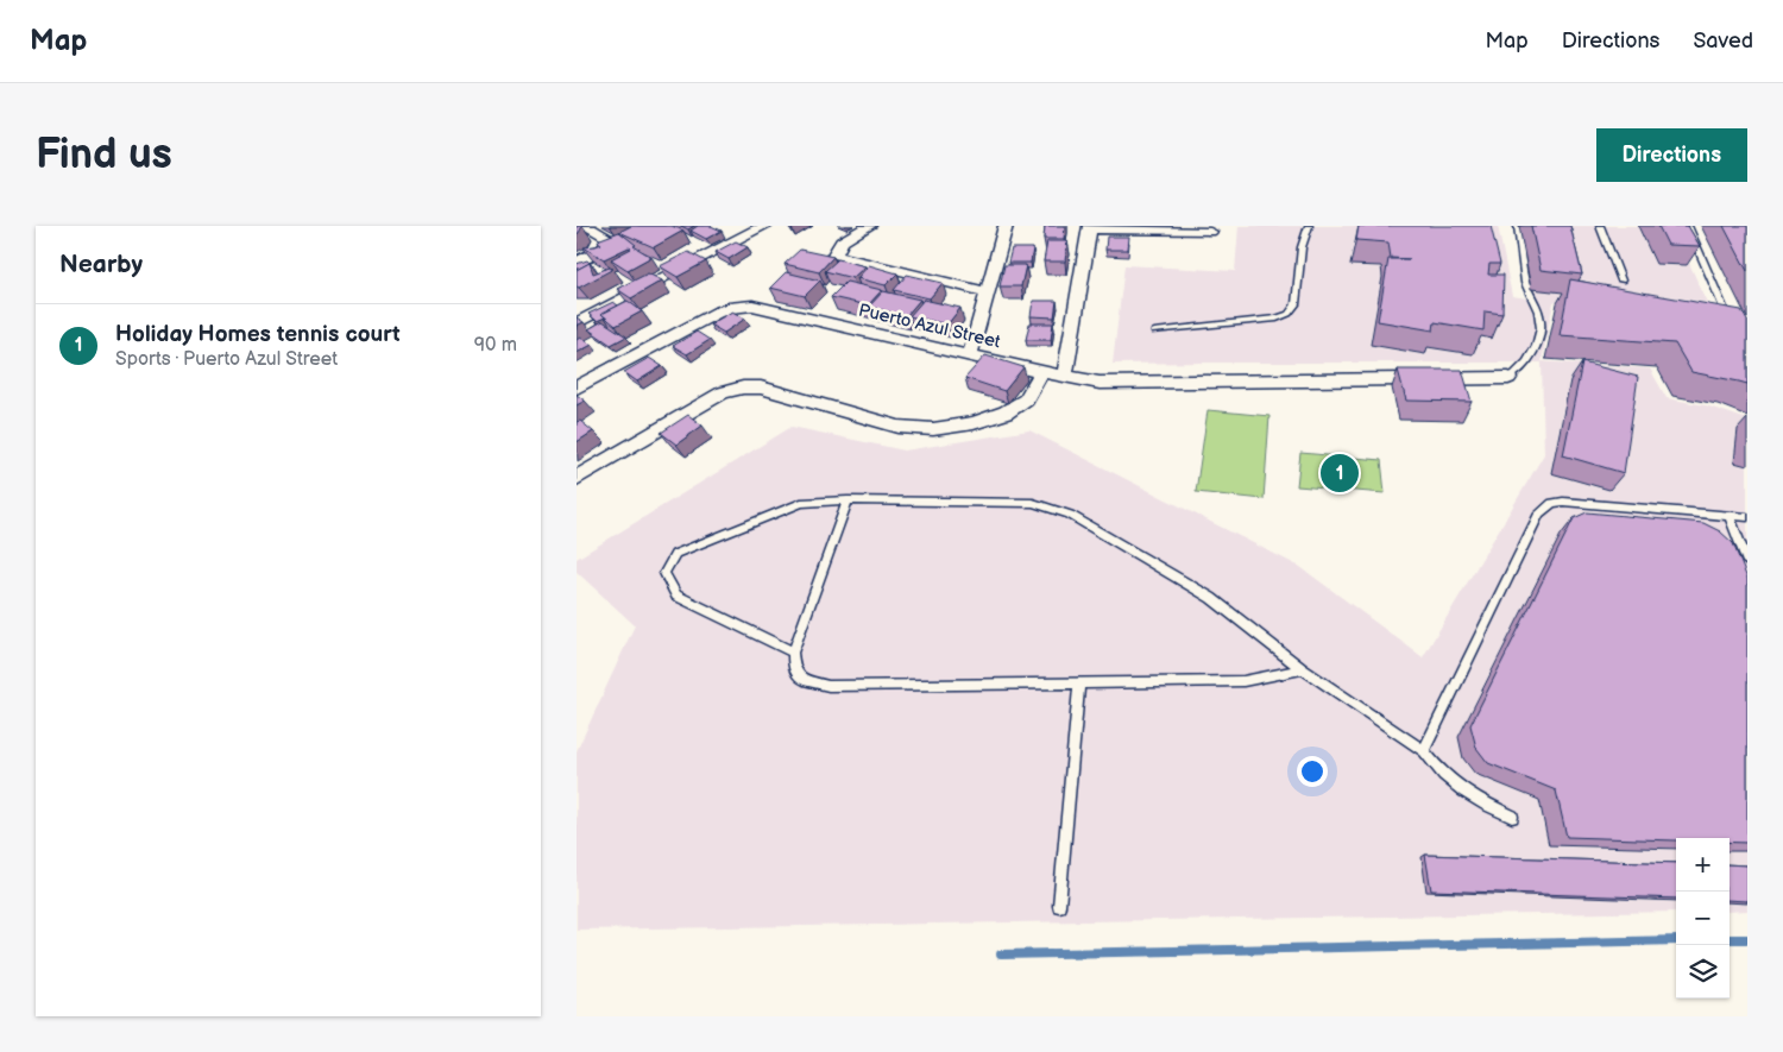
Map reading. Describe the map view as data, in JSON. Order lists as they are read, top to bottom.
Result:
{
  "streets": {
    "street": ["Puerto Azul Street"]
  },
  "page": {
    "header": "Map",
    "nav": ["Map", "Directions", "Saved"],
    "buttons": "Directions",
    "title": "Find us",
    "heading": "Nearby",
    "list": [
      {
        "mark": "1",
        "name": "Holiday Homes tennis court",
        "note": "Sports · Puerto Azul Street",
        "value": "90 m"
      }
    ],
    "pins": "1",
    "map_buttons": ["+", "−"]
  }
}
